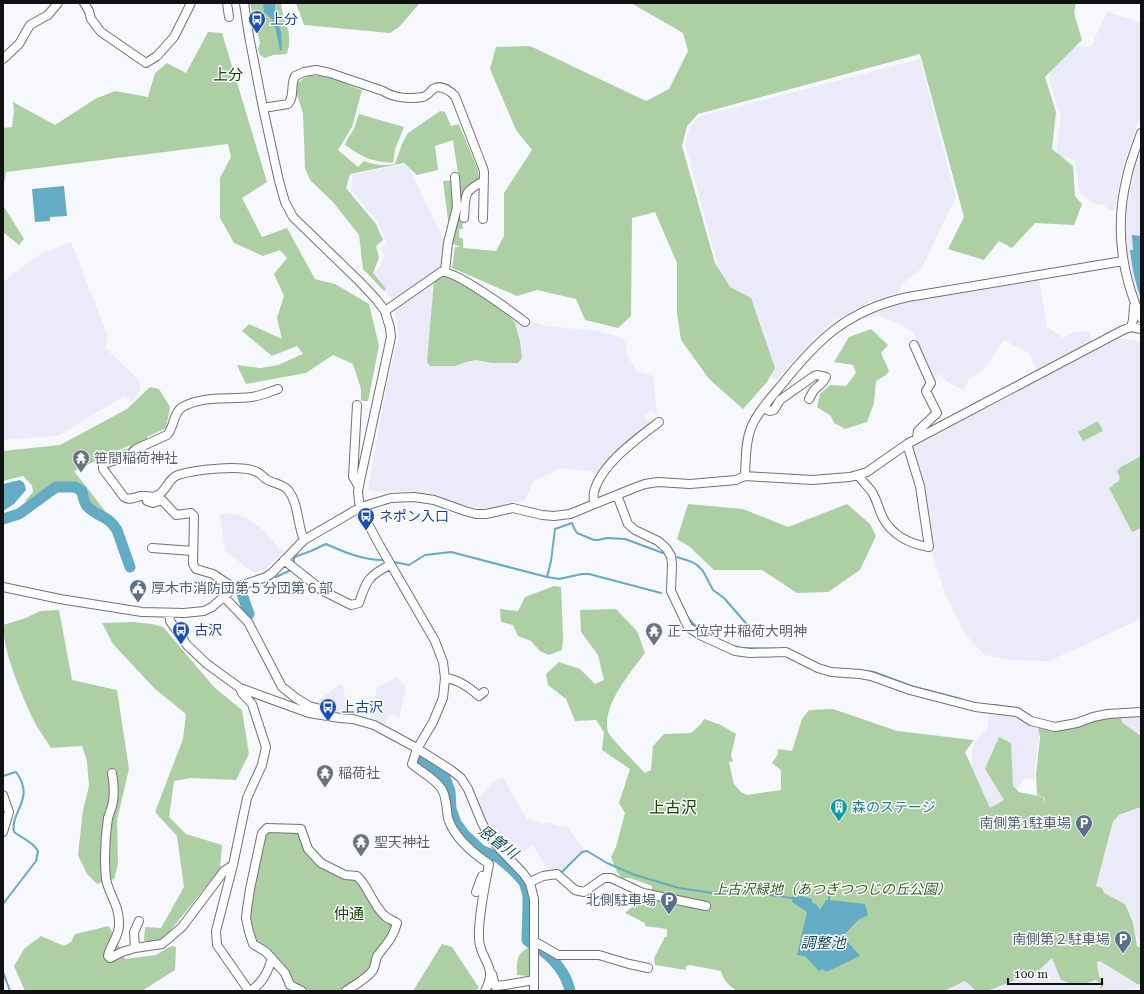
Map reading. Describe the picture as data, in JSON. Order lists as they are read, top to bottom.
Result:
{
  "districts": ["上分", "上古沢", "仲通"],
  "water": ["恩曽川", "調整池"],
  "parks": ["上古沢緑地（あつぎつつじの丘公園）"],
  "places": {
    "bus stop": [
      "上分",
      "ネポン入口",
      "古沢",
      "上古沢"
    ],
    "temple": [
      "笹間稲荷神社",
      "正一位守井稲荷大明神",
      "稲荷社",
      "聖天神社"
    ],
    "public building": ["厚木市消防団第５分団第６部"],
    "building": ["森のステージ"],
    "parking": ["南側第1駐車場", "北側駐車場", "南側第２駐車場"]
  },
  "scale_bar": "100 m"
}
